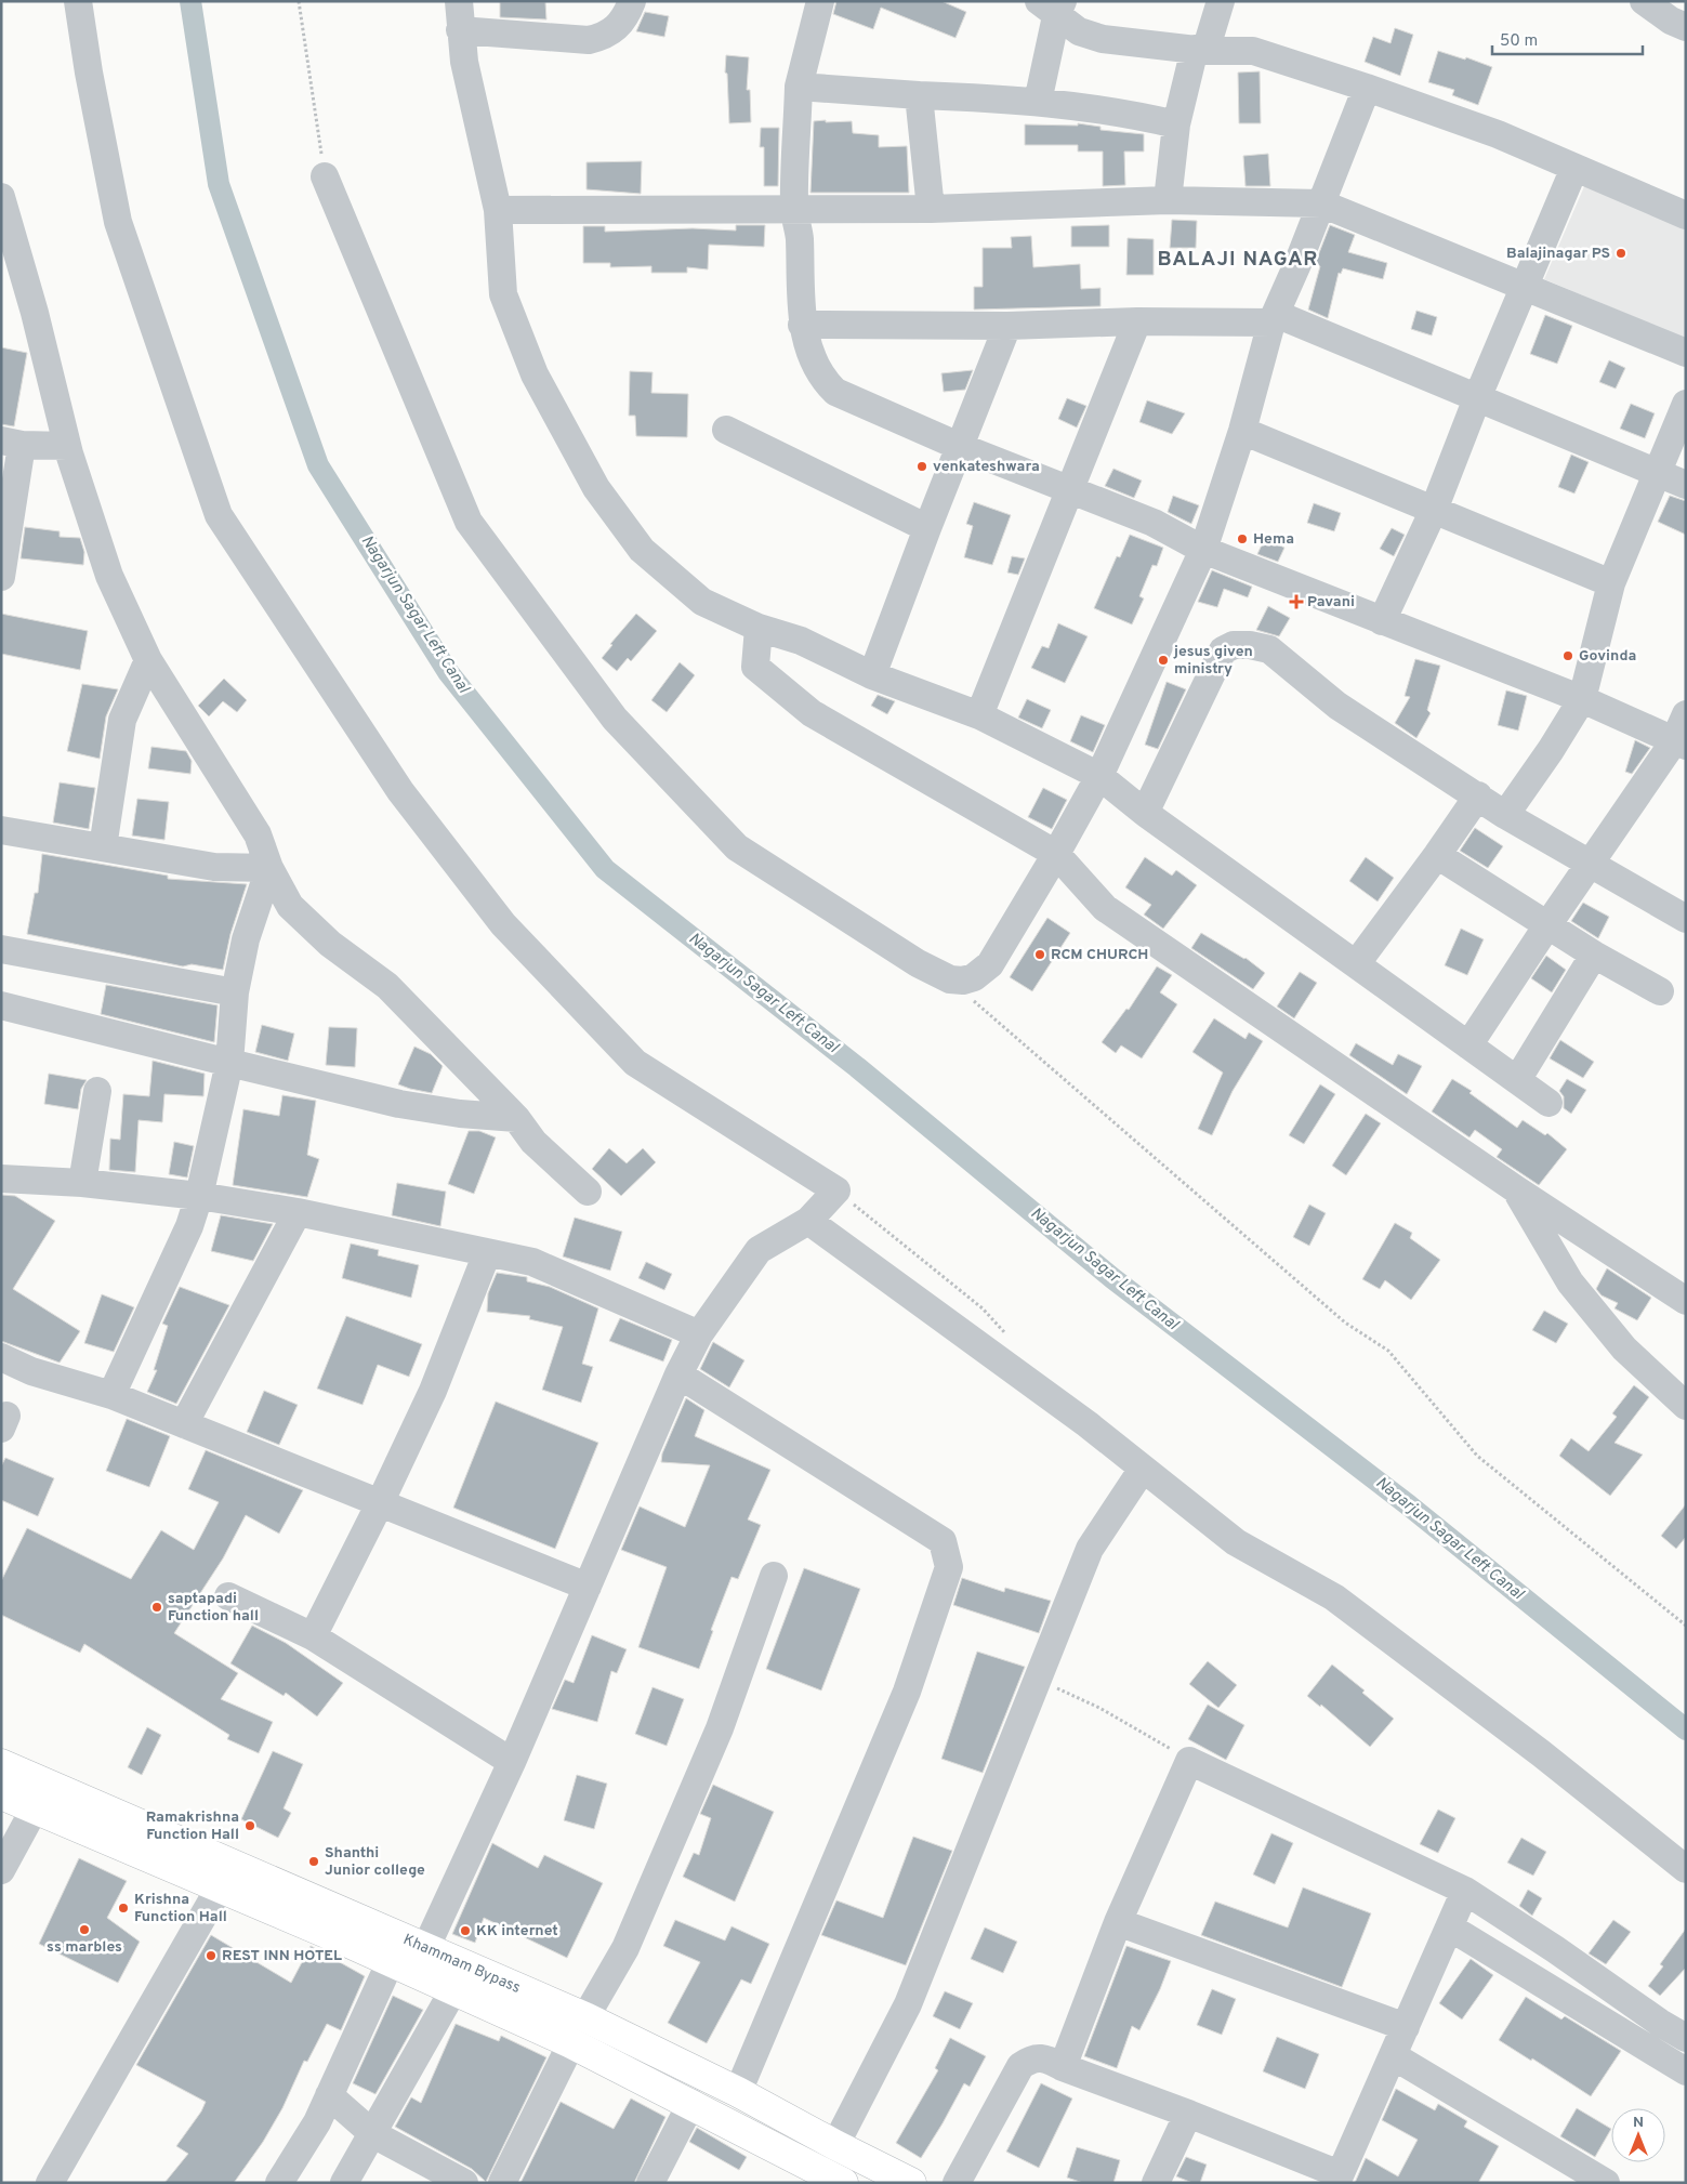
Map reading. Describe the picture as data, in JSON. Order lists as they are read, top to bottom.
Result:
{
  "streets": {
    "highway": ["Khammam Bypass"]
  },
  "districts": ["BALAJI NAGAR"],
  "water": ["Nagarjun Sagar Left Canal"],
  "places": {
    "other": [
      "Balajinagar PS",
      "venkateshwara",
      "Hema",
      "Govinda",
      "jesus given ministry",
      "RCM CHURCH",
      "saptapadi Function hall",
      "Ramakrishna Function Hall",
      "Shanthi Junior college",
      "Krishna Function Hall",
      "ss marbles",
      "KK internet",
      "REST INN HOTEL"
    ],
    "health": ["Pavani"]
  },
  "scale_bar": "50 m",
  "north": "top"
}
